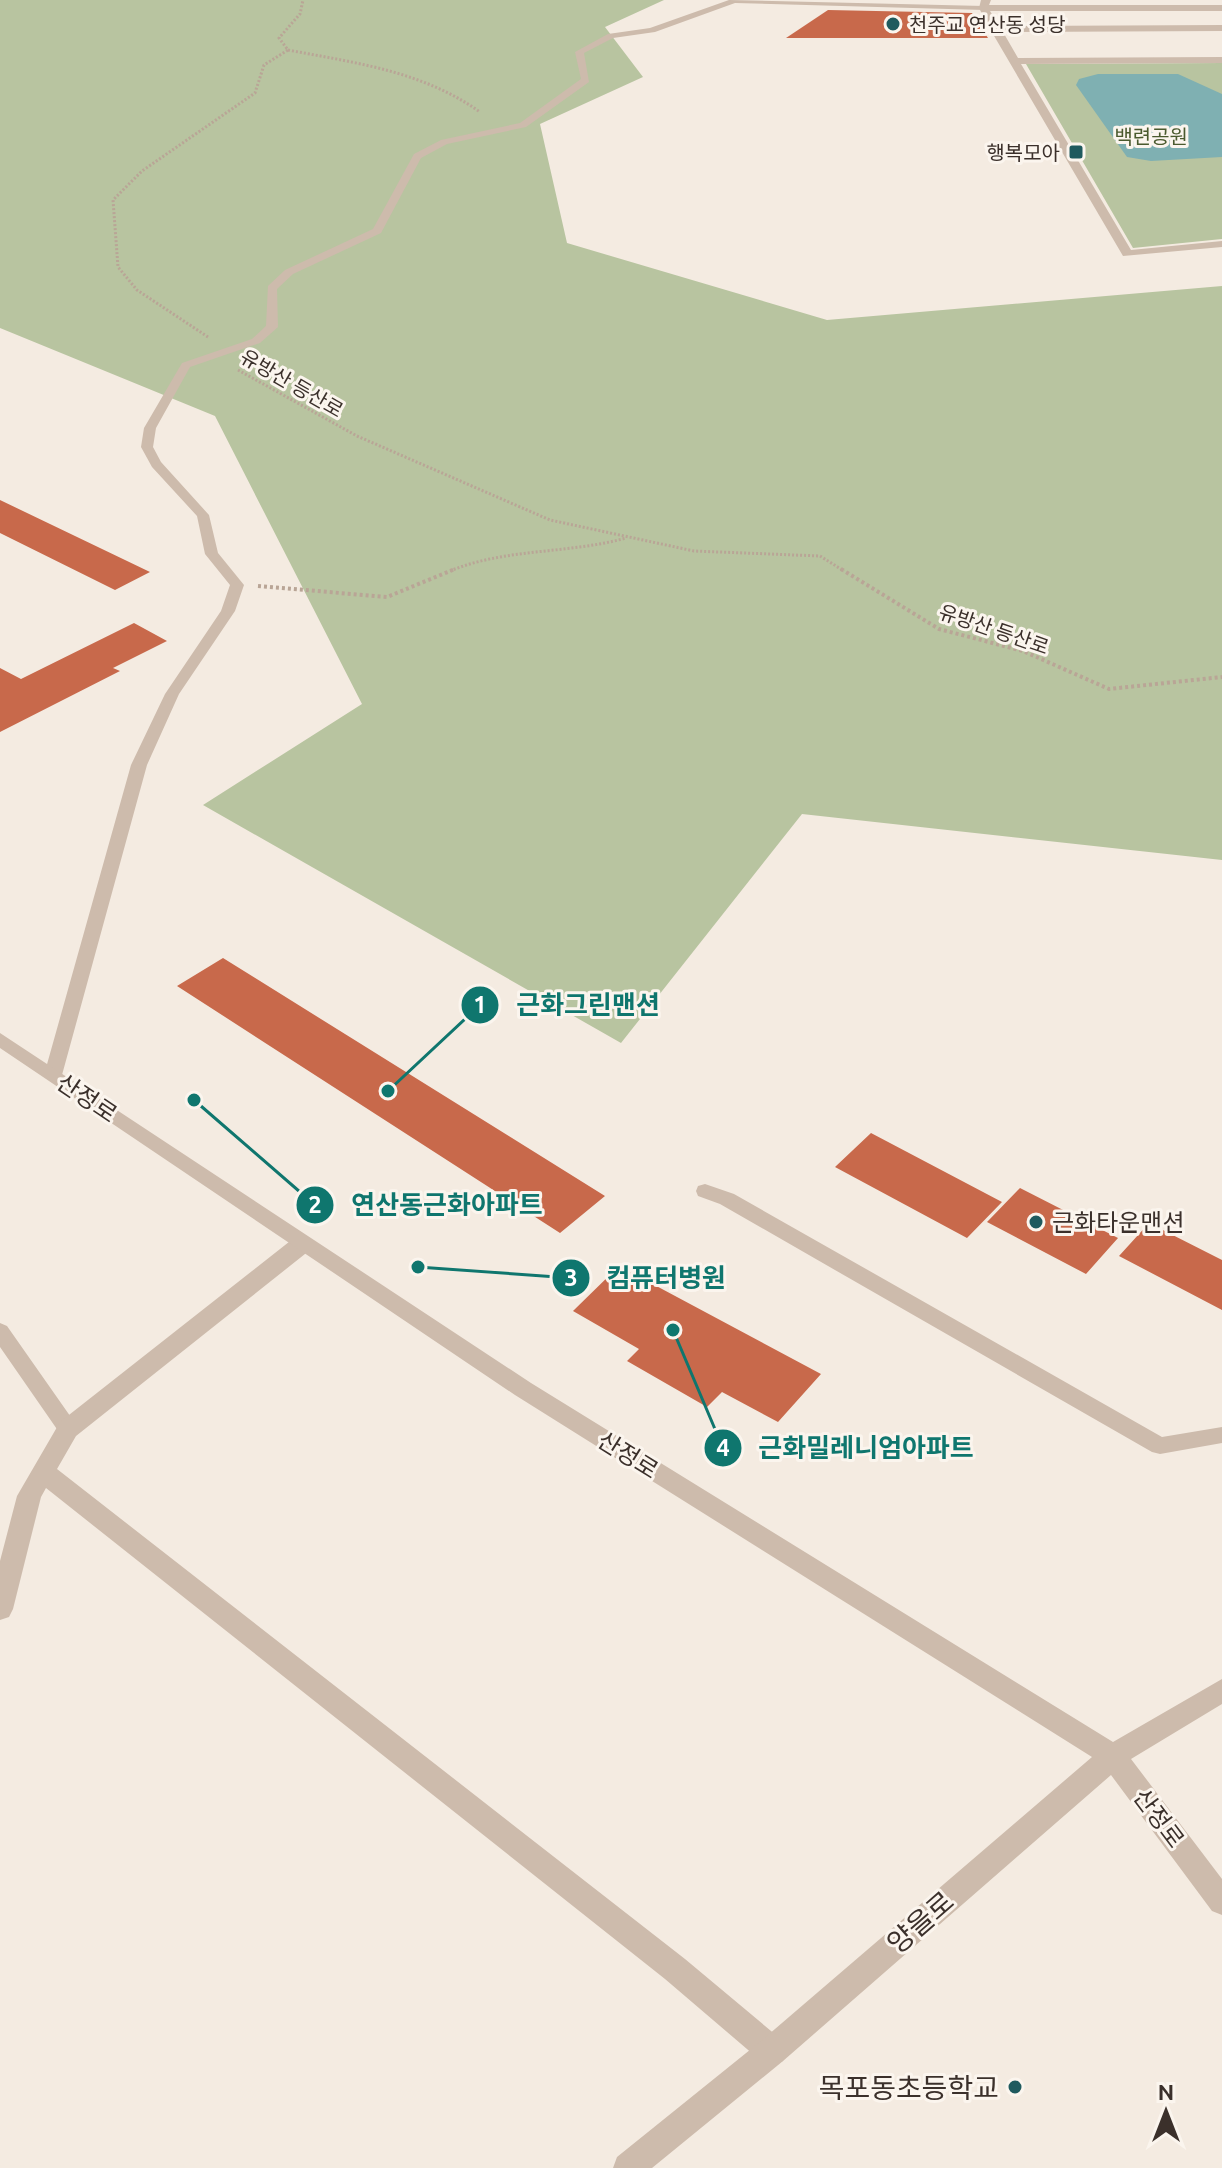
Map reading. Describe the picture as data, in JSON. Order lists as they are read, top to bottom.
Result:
{
  "streets": {
    "street": ["산정로", "양을로"],
    "path": ["유방산 등산로"]
  },
  "crossings": [
    ["산정로", "양을로"]
  ],
  "parks": ["백련공원"],
  "places": {
    "other": [
      "천주교 연산동 성당",
      "근화그린맨션",
      "연산동근화아파트",
      "근화타운맨션",
      "컴퓨터병원",
      "근화밀레니엄아파트",
      "목포동초등학교"
    ],
    "transit": ["행복모아"]
  },
  "north": "top"
}
